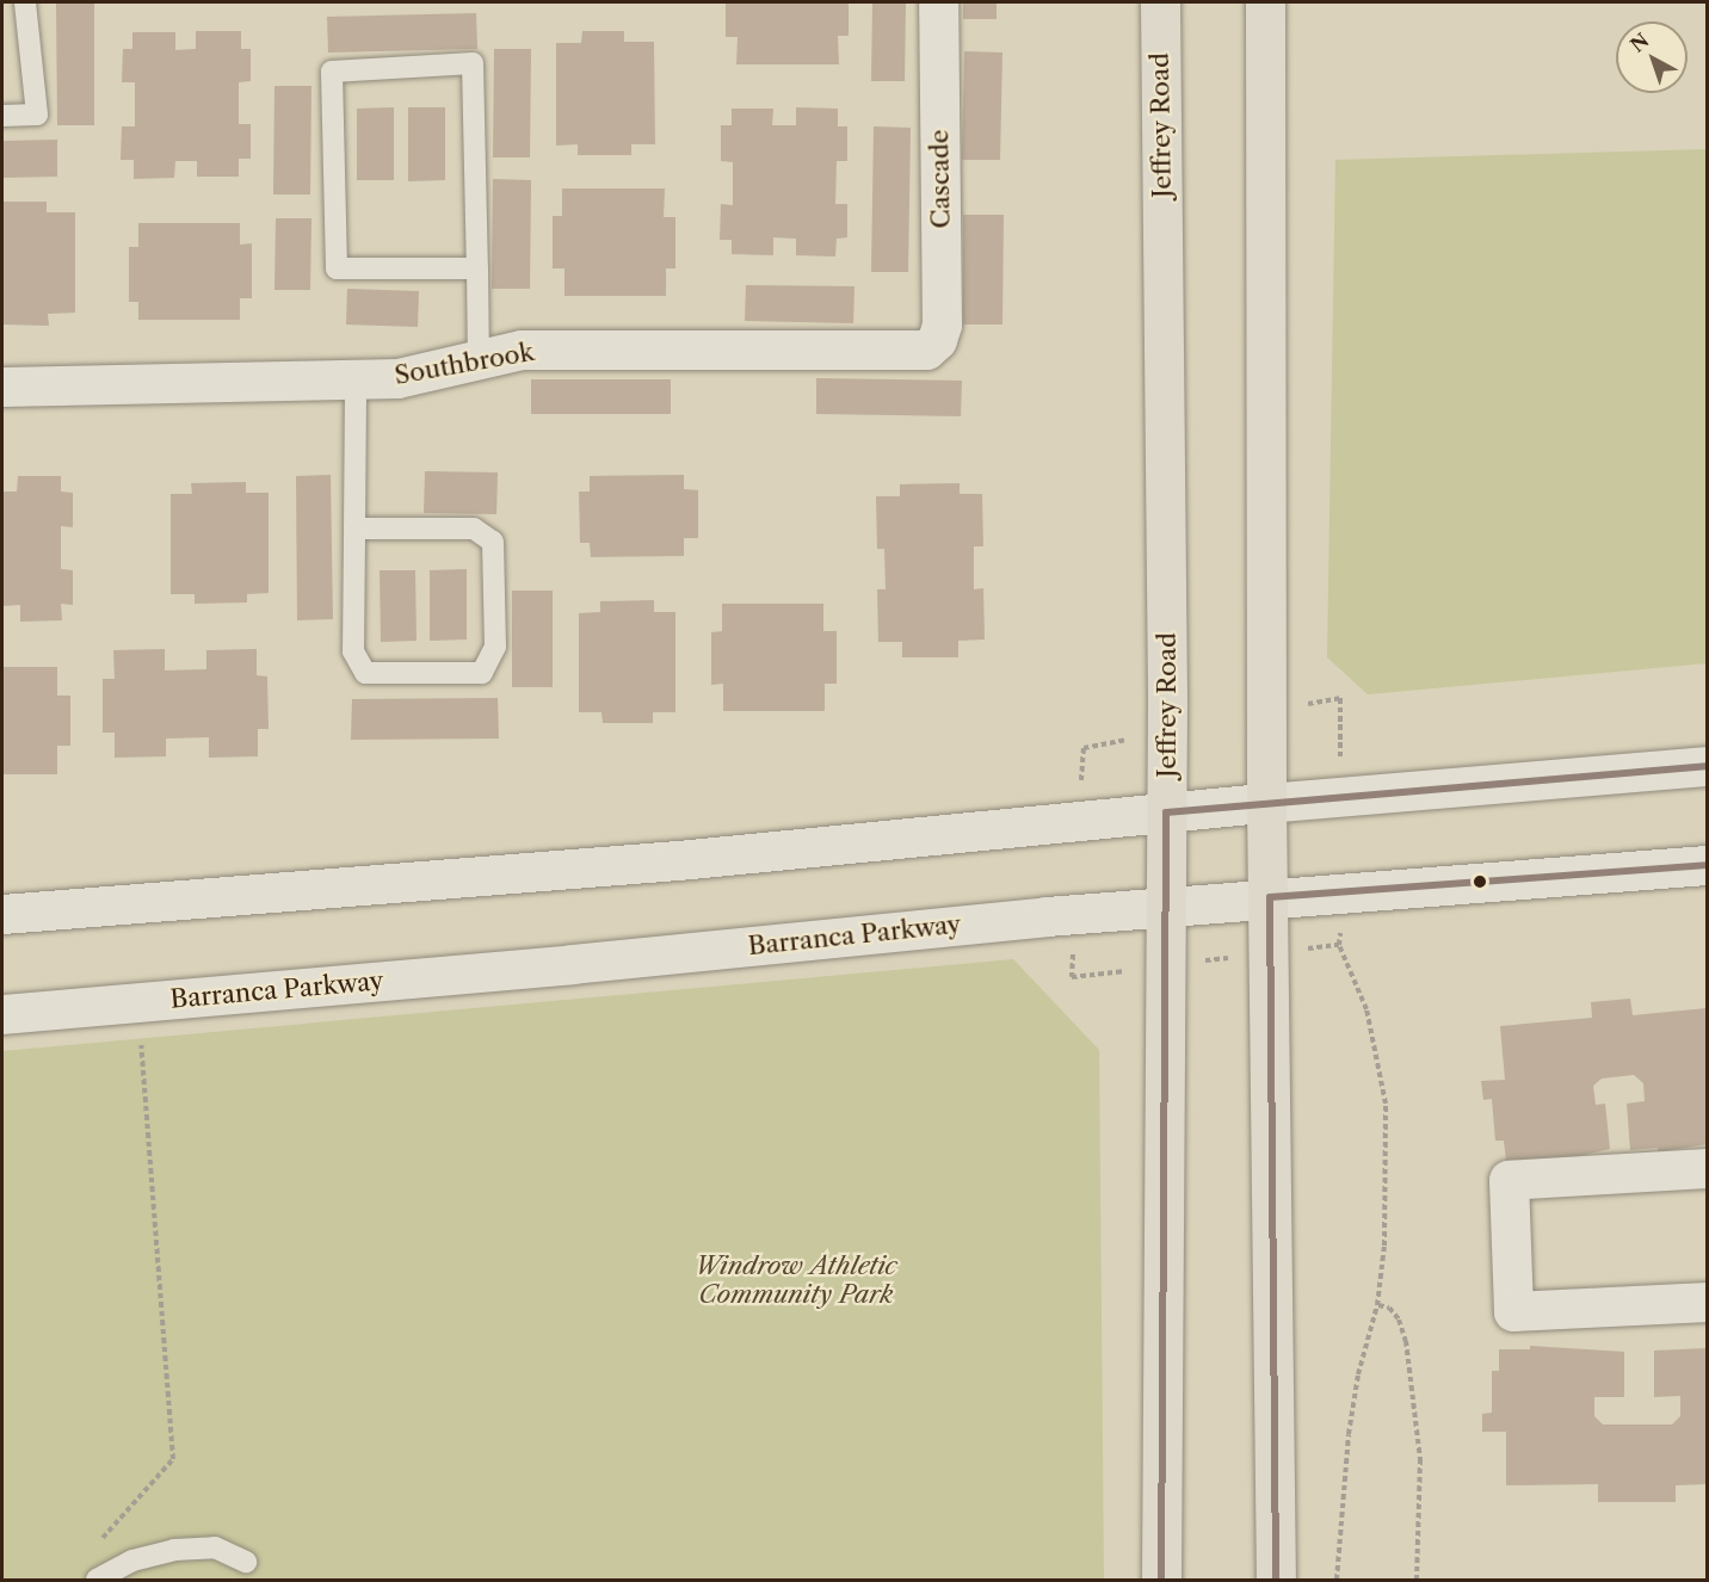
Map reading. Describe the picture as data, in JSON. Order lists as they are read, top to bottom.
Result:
{
  "streets": {
    "main road": [
      "Jeffrey Road",
      "Cascade",
      "Southbrook",
      "Barranca Parkway"
    ]
  },
  "crossings": [
    ["Jeffrey Road", "Barranca Parkway"],
    ["Cascade", "Southbrook"]
  ],
  "parks": ["Windrow Athletic Community Park"],
  "north": "top left"
}
